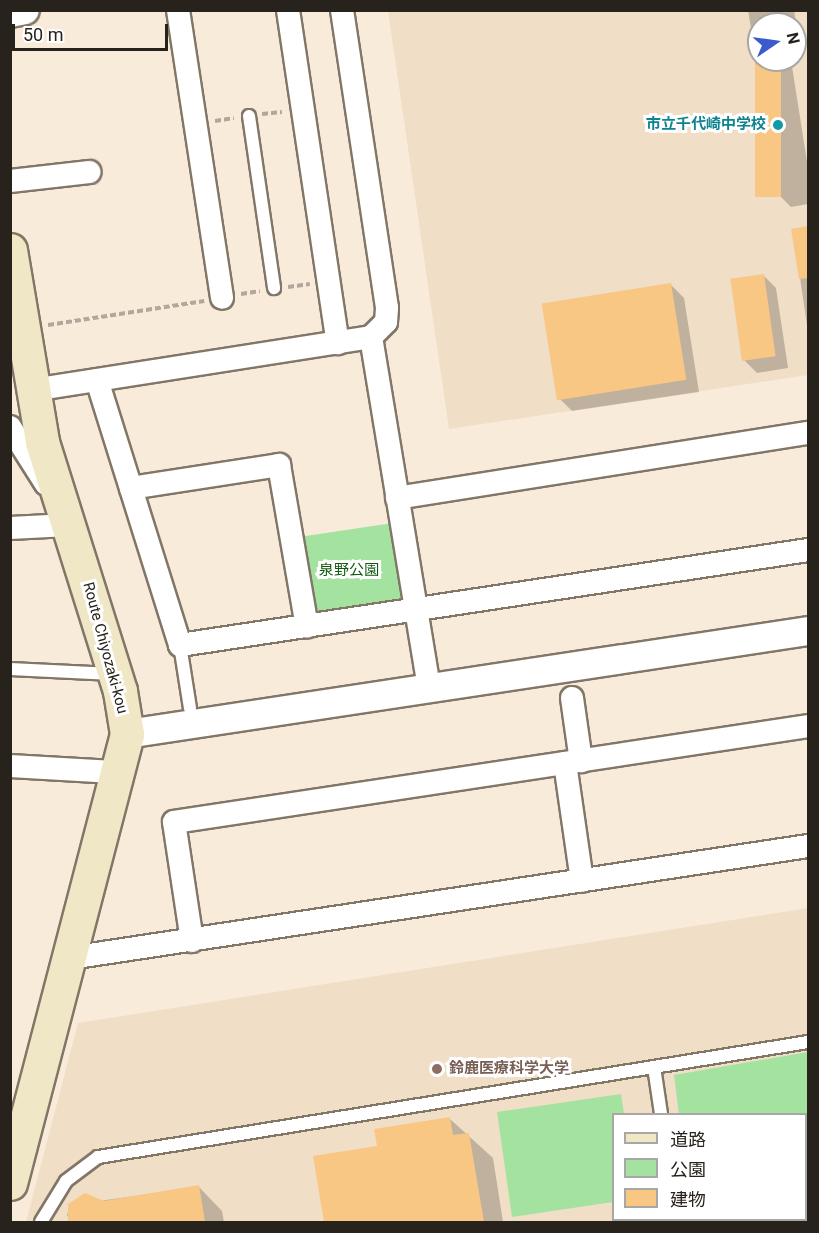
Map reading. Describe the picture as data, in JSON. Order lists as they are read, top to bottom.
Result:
{
  "streets": {
    "main road": ["Route Chiyozaki-kou"]
  },
  "parks": ["泉野公園"],
  "places": ["市立千代崎中学校", "鈴鹿医療科学大学"],
  "legend": ["道路", "公園", "建物"],
  "scale_bar": "50 m",
  "north": "right"
}
